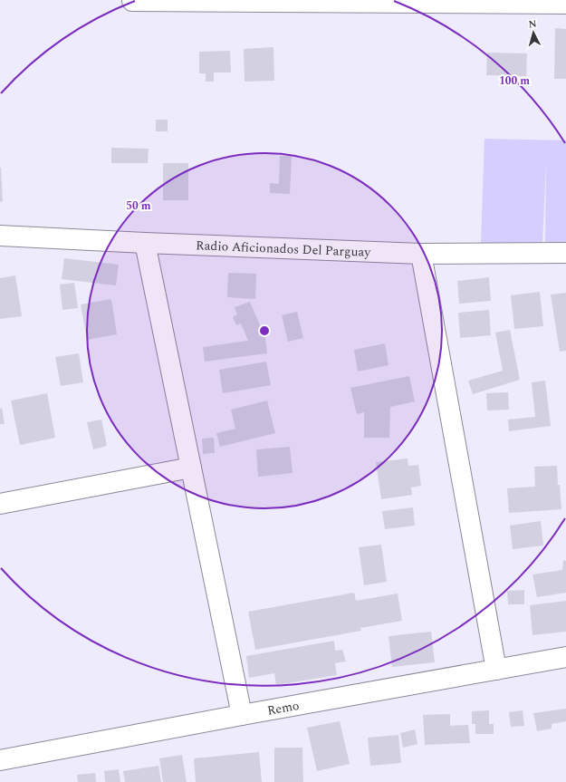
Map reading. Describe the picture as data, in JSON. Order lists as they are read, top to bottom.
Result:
{
  "streets": {
    "street": ["Radio Aficionados Del Parguay", "Remo"]
  },
  "north": "top",
  "rings": ["100 m", "50 m"]
}
